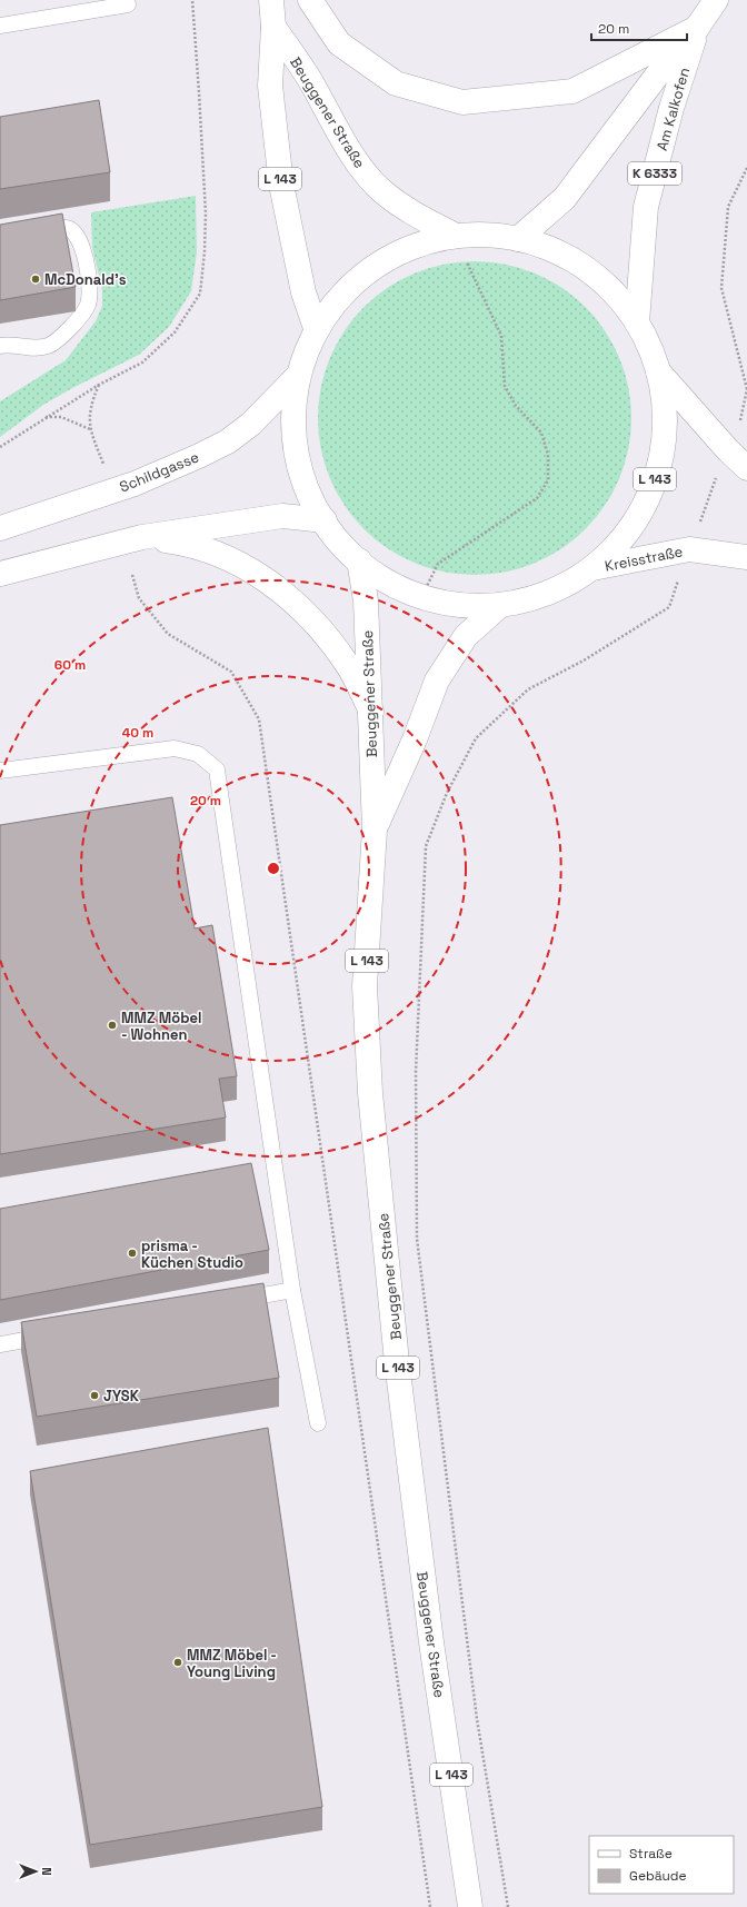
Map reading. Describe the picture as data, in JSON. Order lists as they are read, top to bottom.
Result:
{
  "streets": {
    "main road": [
      "Am Kalkofen",
      "Beuggener Straße",
      "K 6333",
      "L 143",
      "Schildgasse",
      "Kreisstraße"
    ]
  },
  "crossings": [
    ["Am Kalkofen", "L 143"],
    ["Beuggener Straße", "L 143"],
    ["L 143", "Schildgasse"],
    ["L 143", "Kreisstraße"]
  ],
  "places": [
    "McDonald's",
    "MMZ Möbel - Wohnen",
    "prisma - Küchen Studio",
    "JYSK",
    "MMZ Möbel - Young Living"
  ],
  "legend": ["Straße", "Gebäude"],
  "scale_bar": "20 m",
  "north": "right",
  "rings": ["60 m", "40 m", "20 m"]
}
